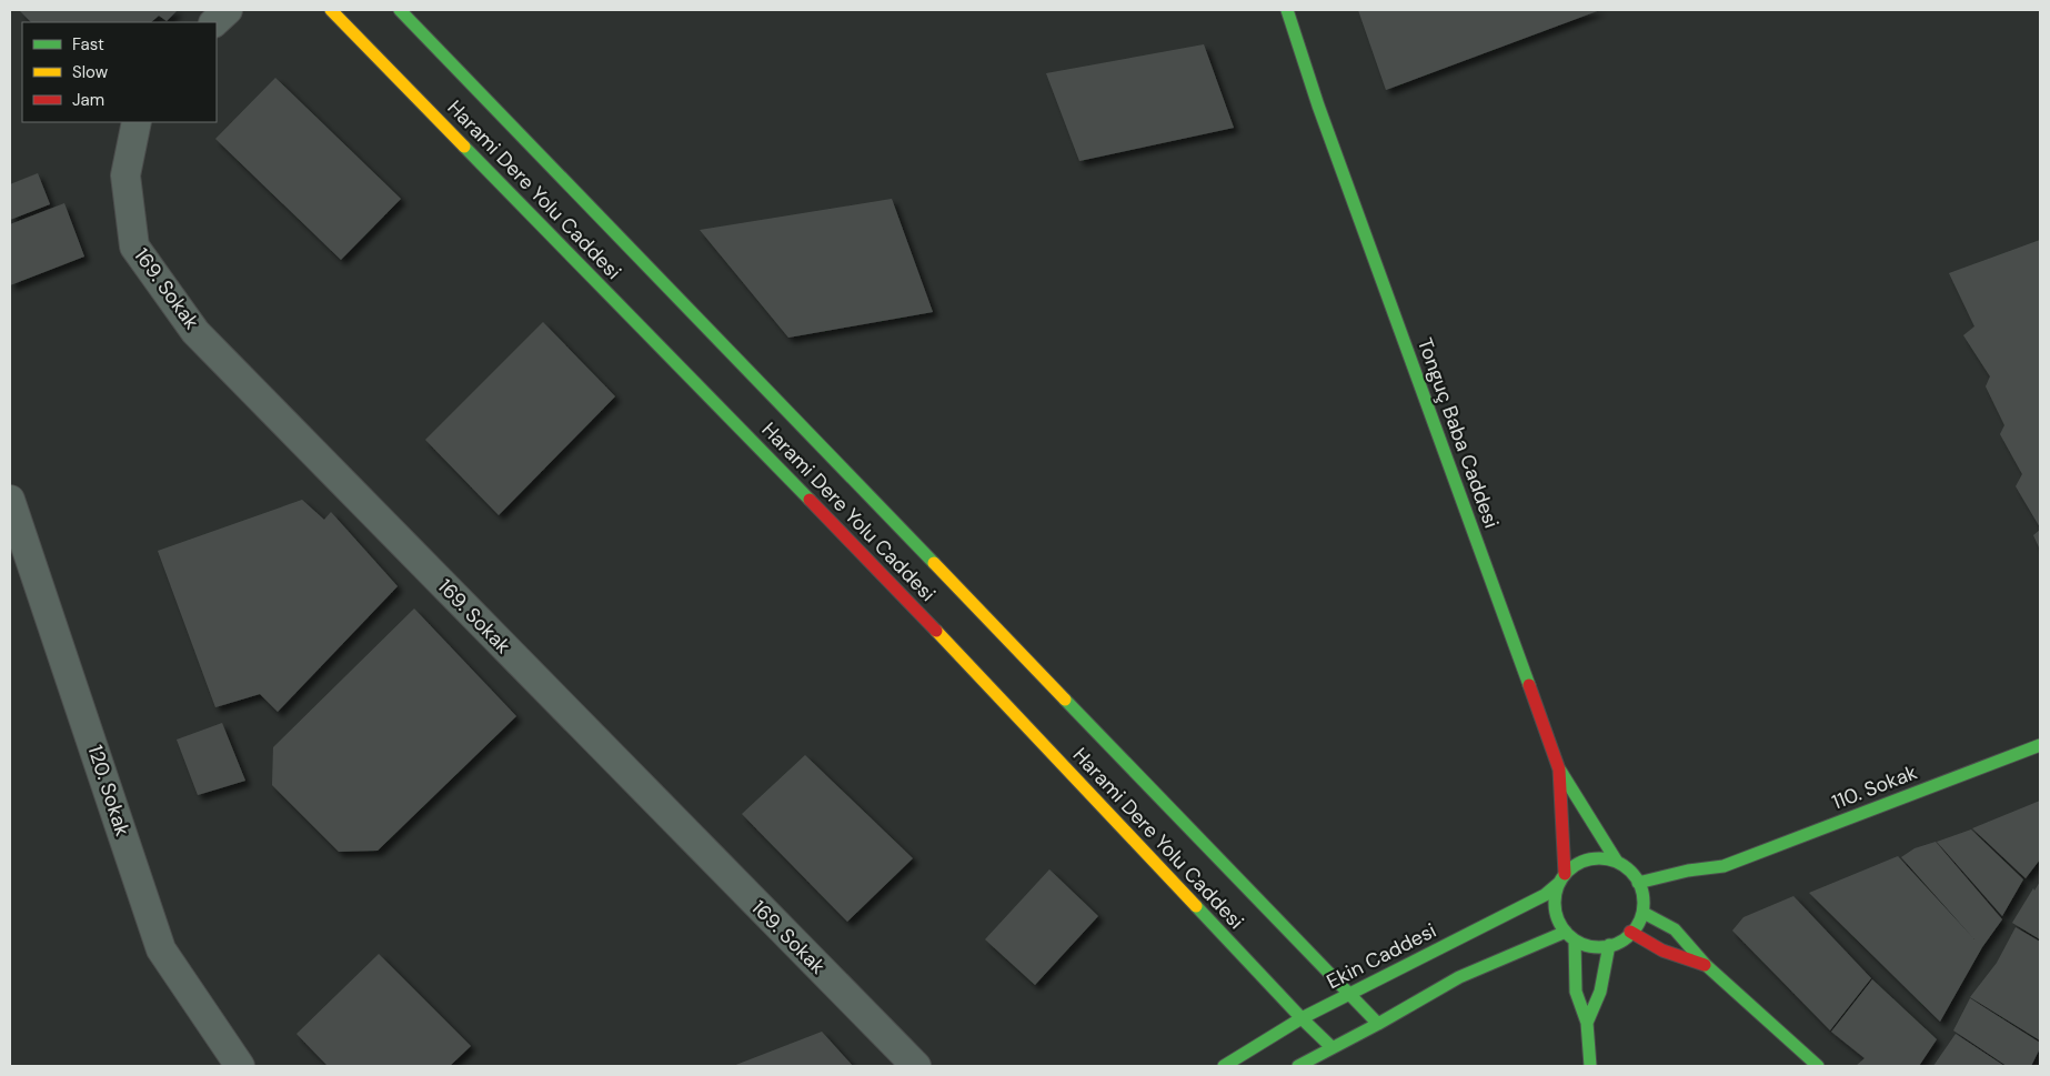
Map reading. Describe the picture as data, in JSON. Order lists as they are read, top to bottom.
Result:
{
  "streets": {
    "street": [
      "Harami Dere Yolu Caddesi",
      "169. Sokak",
      "Tonguç Baba Caddesi",
      "110. Sokak",
      "120. Sokak",
      "Ekin Caddesi"
    ]
  },
  "crossings": [
    ["Harami Dere Yolu Caddesi", "Ekin Caddesi"],
    ["Tonguç Baba Caddesi", "Ekin Caddesi"]
  ],
  "legend": ["Fast", "Slow", "Jam"]
}
